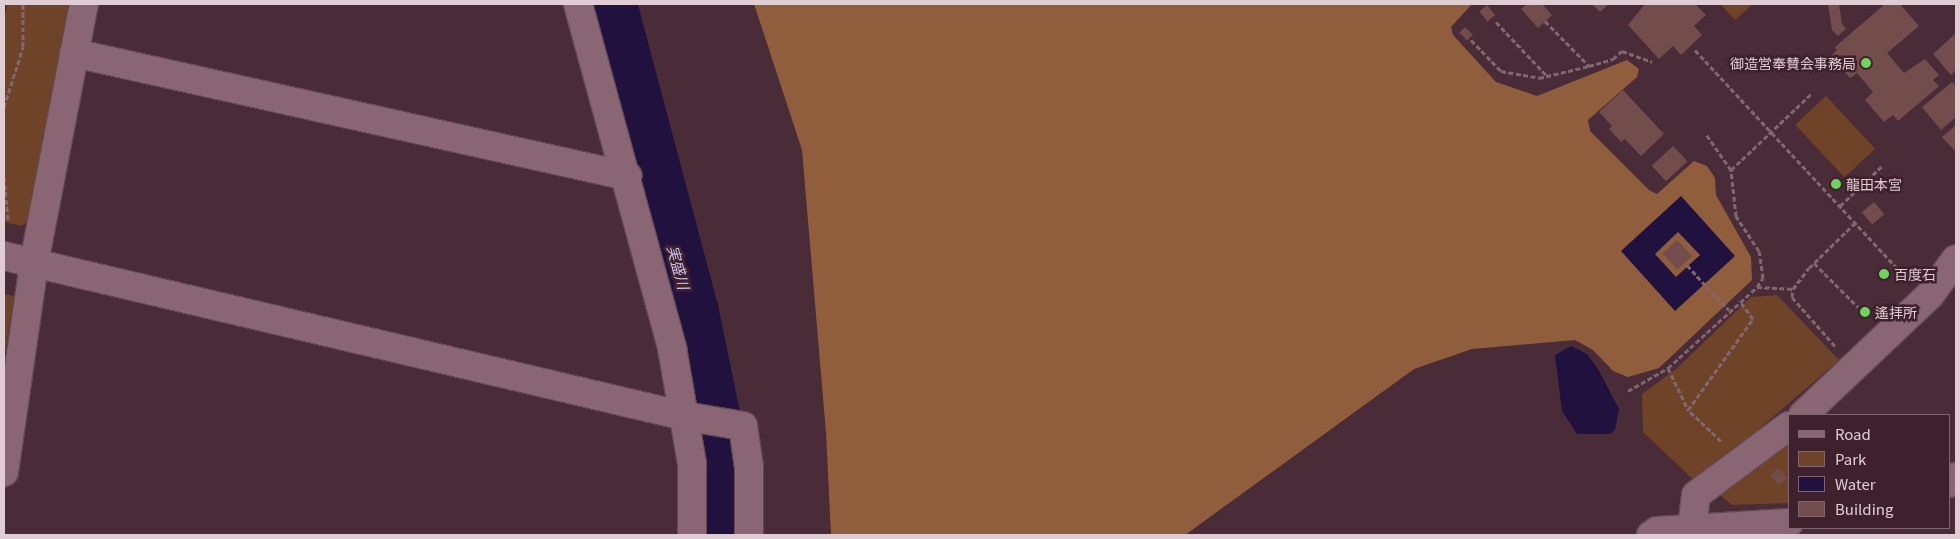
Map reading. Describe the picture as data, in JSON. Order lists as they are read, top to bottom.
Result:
{
  "water": ["実盛川"],
  "places": [
    "御造営奉賛会事務局",
    "龍田本宮",
    "百度石",
    "遙拝所"
  ],
  "legend": [
    "Road",
    "Park",
    "Water",
    "Building"
  ]
}
